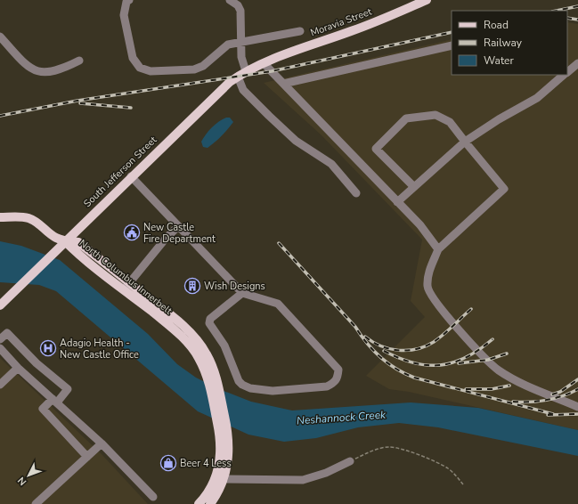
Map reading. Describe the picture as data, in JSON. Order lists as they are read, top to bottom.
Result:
{
  "streets": {
    "main road": ["Moravia Street", "South Jefferson Street", "North Columbus Innerbelt"]
  },
  "crossings": [
    ["Moravia Street", "South Jefferson Street"],
    ["South Jefferson Street", "North Columbus Innerbelt"]
  ],
  "water": ["Neshannock Creek"],
  "places": {
    "public building": ["New Castle Fire Department"],
    "building": ["Wish Designs"],
    "hospital": ["Adagio Health - New Castle Office"],
    "shop": ["Beer 4 Less"]
  },
  "legend": ["Road", "Railway", "Water"],
  "north": "bottom left"
}
